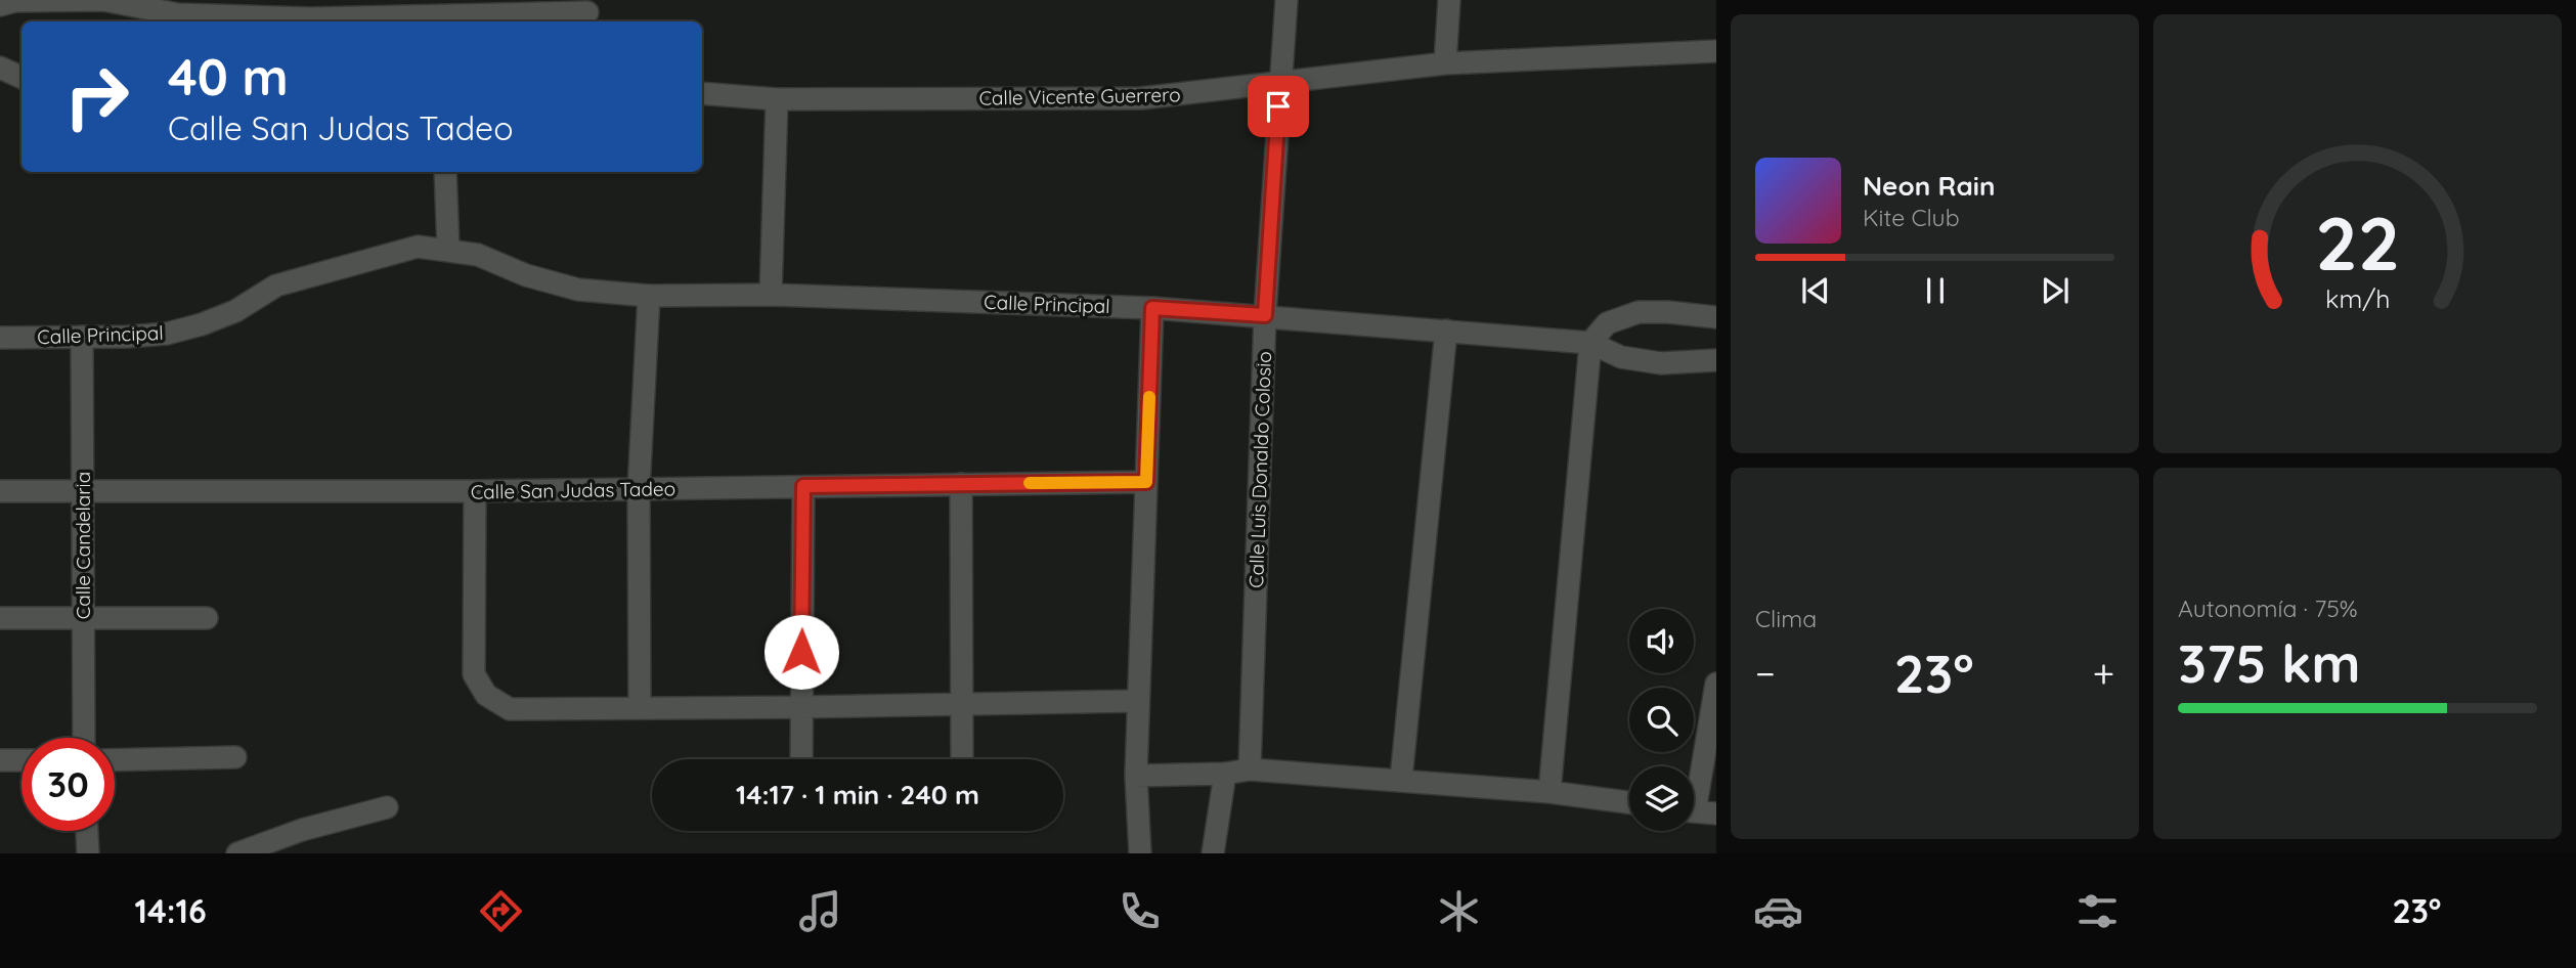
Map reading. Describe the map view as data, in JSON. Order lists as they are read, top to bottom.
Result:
{
  "streets": {
    "street": [
      "Calle Vicente Guerrero",
      "Calle Principal",
      "Calle Luis Donaldo Colosio",
      "Calle San Judas Tadeo",
      "Calle Candelaria"
    ]
  },
  "crossings": [
    ["Calle Vicente Guerrero", "Calle Luis Donaldo Colosio"],
    ["Calle Principal", "Calle Luis Donaldo Colosio"],
    ["Calle Principal", "Calle Candelaria"],
    ["Calle San Judas Tadeo", "Calle Candelaria"]
  ],
  "page": {
    "turn": ["40 m", "Calle San Judas Tadeo"],
    "song": ["Neon Rain", "Kite Club"],
    "tile": [
      "Clima",
      ["Autonomía · 75%", "375 km"]
    ],
    "heat": ["−", "23°", "+"],
    "limit": "30",
    "trip": "14:17 · 1 min · 240 m",
    "tabs": ["14:16", "23°"],
    "gauge": ["22", "km/h"]
  }
}
